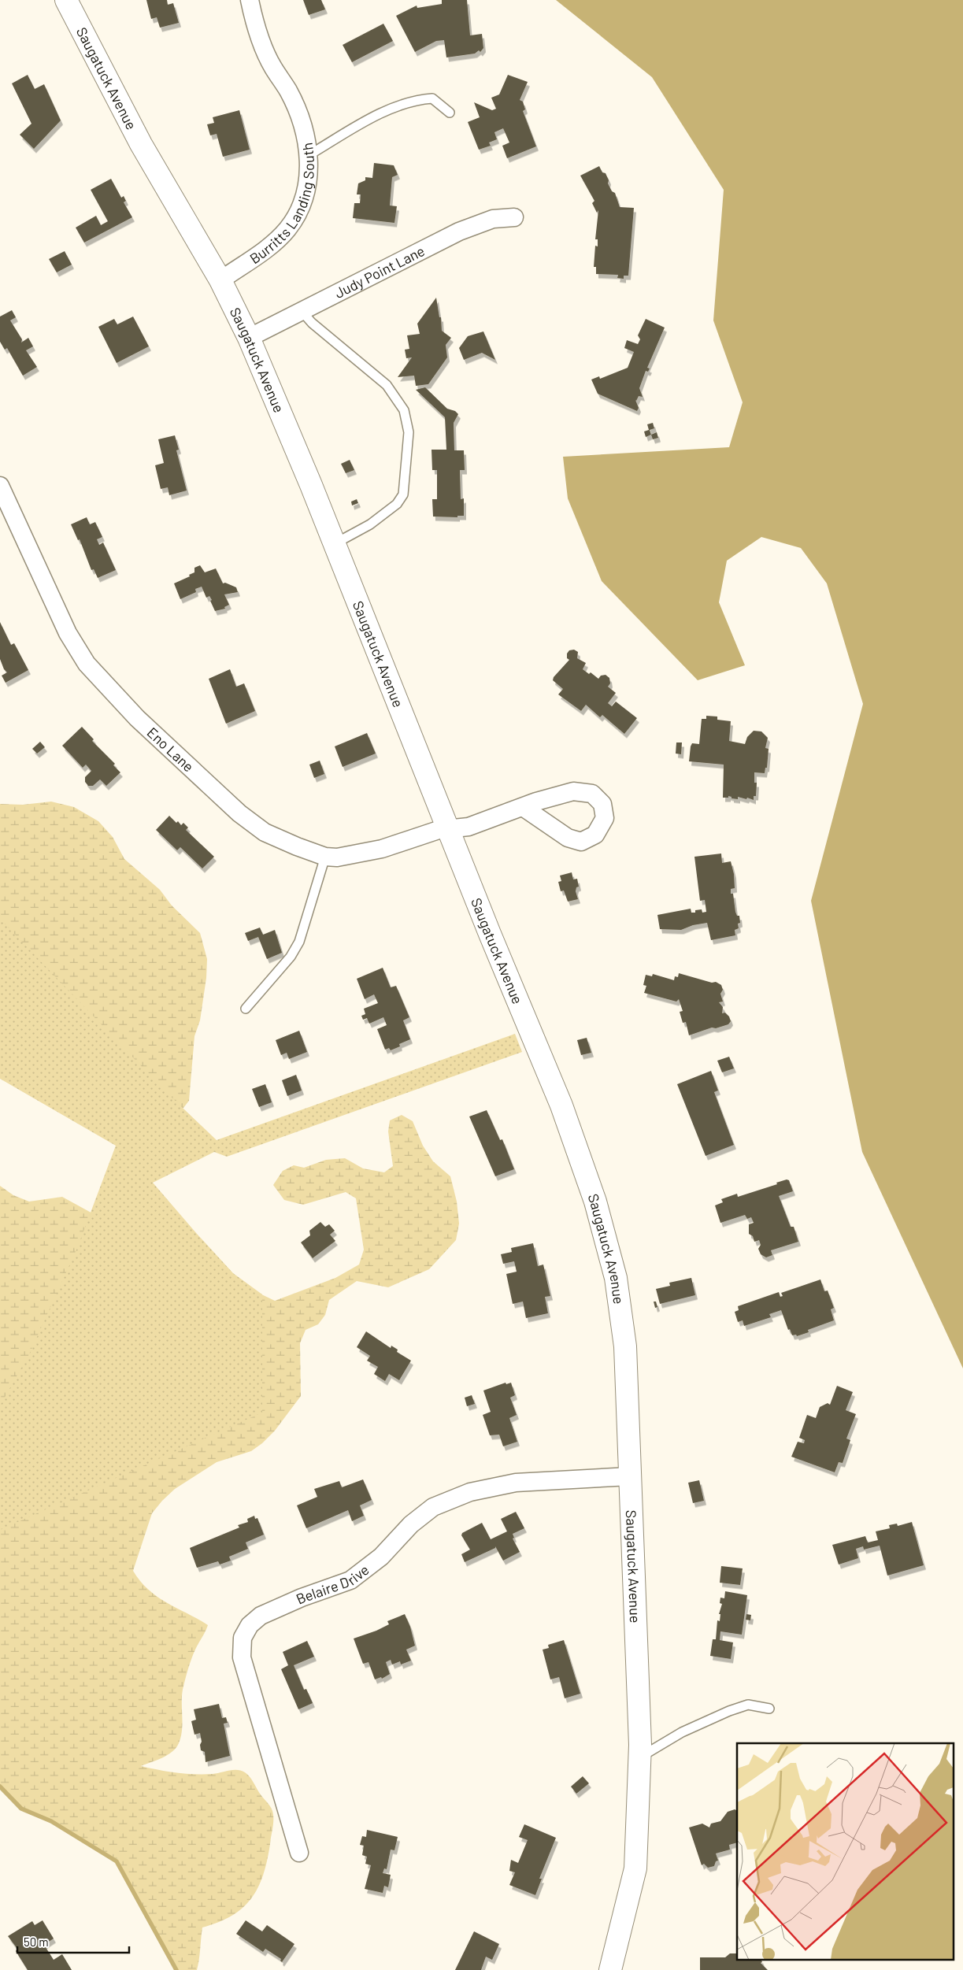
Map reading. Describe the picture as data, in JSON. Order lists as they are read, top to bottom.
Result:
{
  "streets": {
    "main road": ["Saugatuck Avenue"],
    "street": [
      "Burritts Landing South",
      "Judy Point Lane",
      "Eno Lane",
      "Belaire Drive"
    ]
  },
  "crossings": [
    ["Saugatuck Avenue", "Burritts Landing South"],
    ["Saugatuck Avenue", "Judy Point Lane"],
    ["Saugatuck Avenue", "Eno Lane"],
    ["Saugatuck Avenue", "Belaire Drive"]
  ],
  "scale_bar": "50 m"
}
